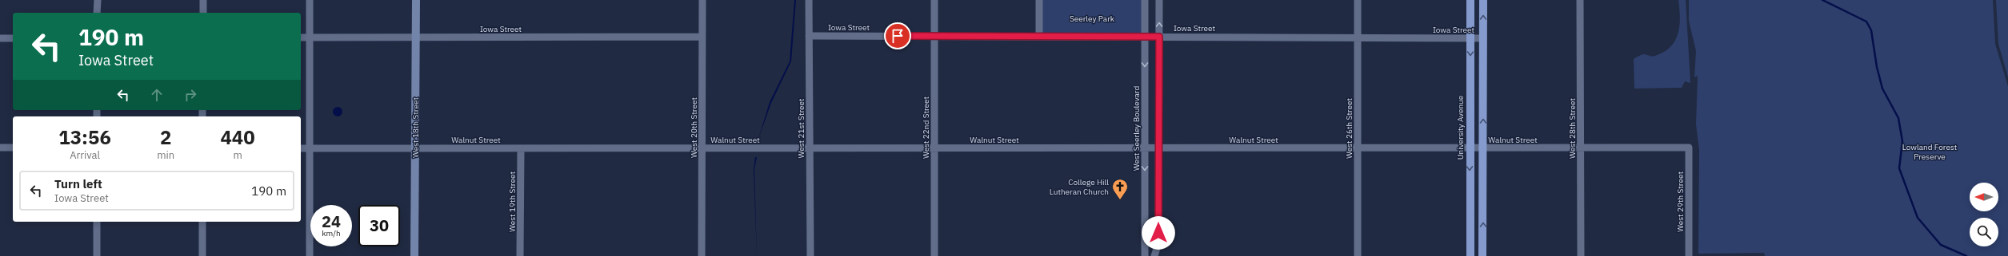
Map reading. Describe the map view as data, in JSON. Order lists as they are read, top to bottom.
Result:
{
  "streets": {
    "main road": ["West 18th Street", "University Avenue"],
    "street": [
      "Iowa Street",
      "West 20th Street",
      "West 22nd Street",
      "West 21st Street",
      "West Seerley Boulevard",
      "West 26th Street",
      "West 28th Street",
      "Walnut Street",
      "West 19th Street",
      "West 29th Street"
    ]
  },
  "crossings": [
    ["Iowa Street", "West 18th Street"],
    ["Iowa Street", "West 20th Street"],
    ["Iowa Street", "West 22nd Street"],
    ["Iowa Street", "University Avenue"],
    ["Iowa Street", "West 21st Street"],
    ["Iowa Street", "West Seerley Boulevard"],
    ["Iowa Street", "West 26th Street"],
    ["West 18th Street", "Walnut Street"],
    ["West 20th Street", "Walnut Street"],
    ["West 22nd Street", "Walnut Street"],
    ["University Avenue", "Walnut Street"],
    ["West 21st Street", "Walnut Street"],
    ["West Seerley Boulevard", "Walnut Street"],
    ["West 26th Street", "Walnut Street"],
    ["West 28th Street", "Walnut Street"],
    ["Walnut Street", "West 19th Street"],
    ["Walnut Street", "West 29th Street"]
  ],
  "parks": ["Seerley Park", "Lowland Forest Preserve"],
  "places": {
    "church": ["College Hill Lutheran Church"]
  },
  "north": "left",
  "page": {
    "turn": ["190 m", "Iowa Street"],
    "eta": [
      "13:56",
      "Arrival",
      "2",
      "min",
      "440",
      "m"
    ],
    "list": [
      {
        "name": "Turn left",
        "note": "Iowa Street",
        "value": "190 m"
      }
    ],
    "speed": "24 km/h",
    "limit": "30"
  }
}
